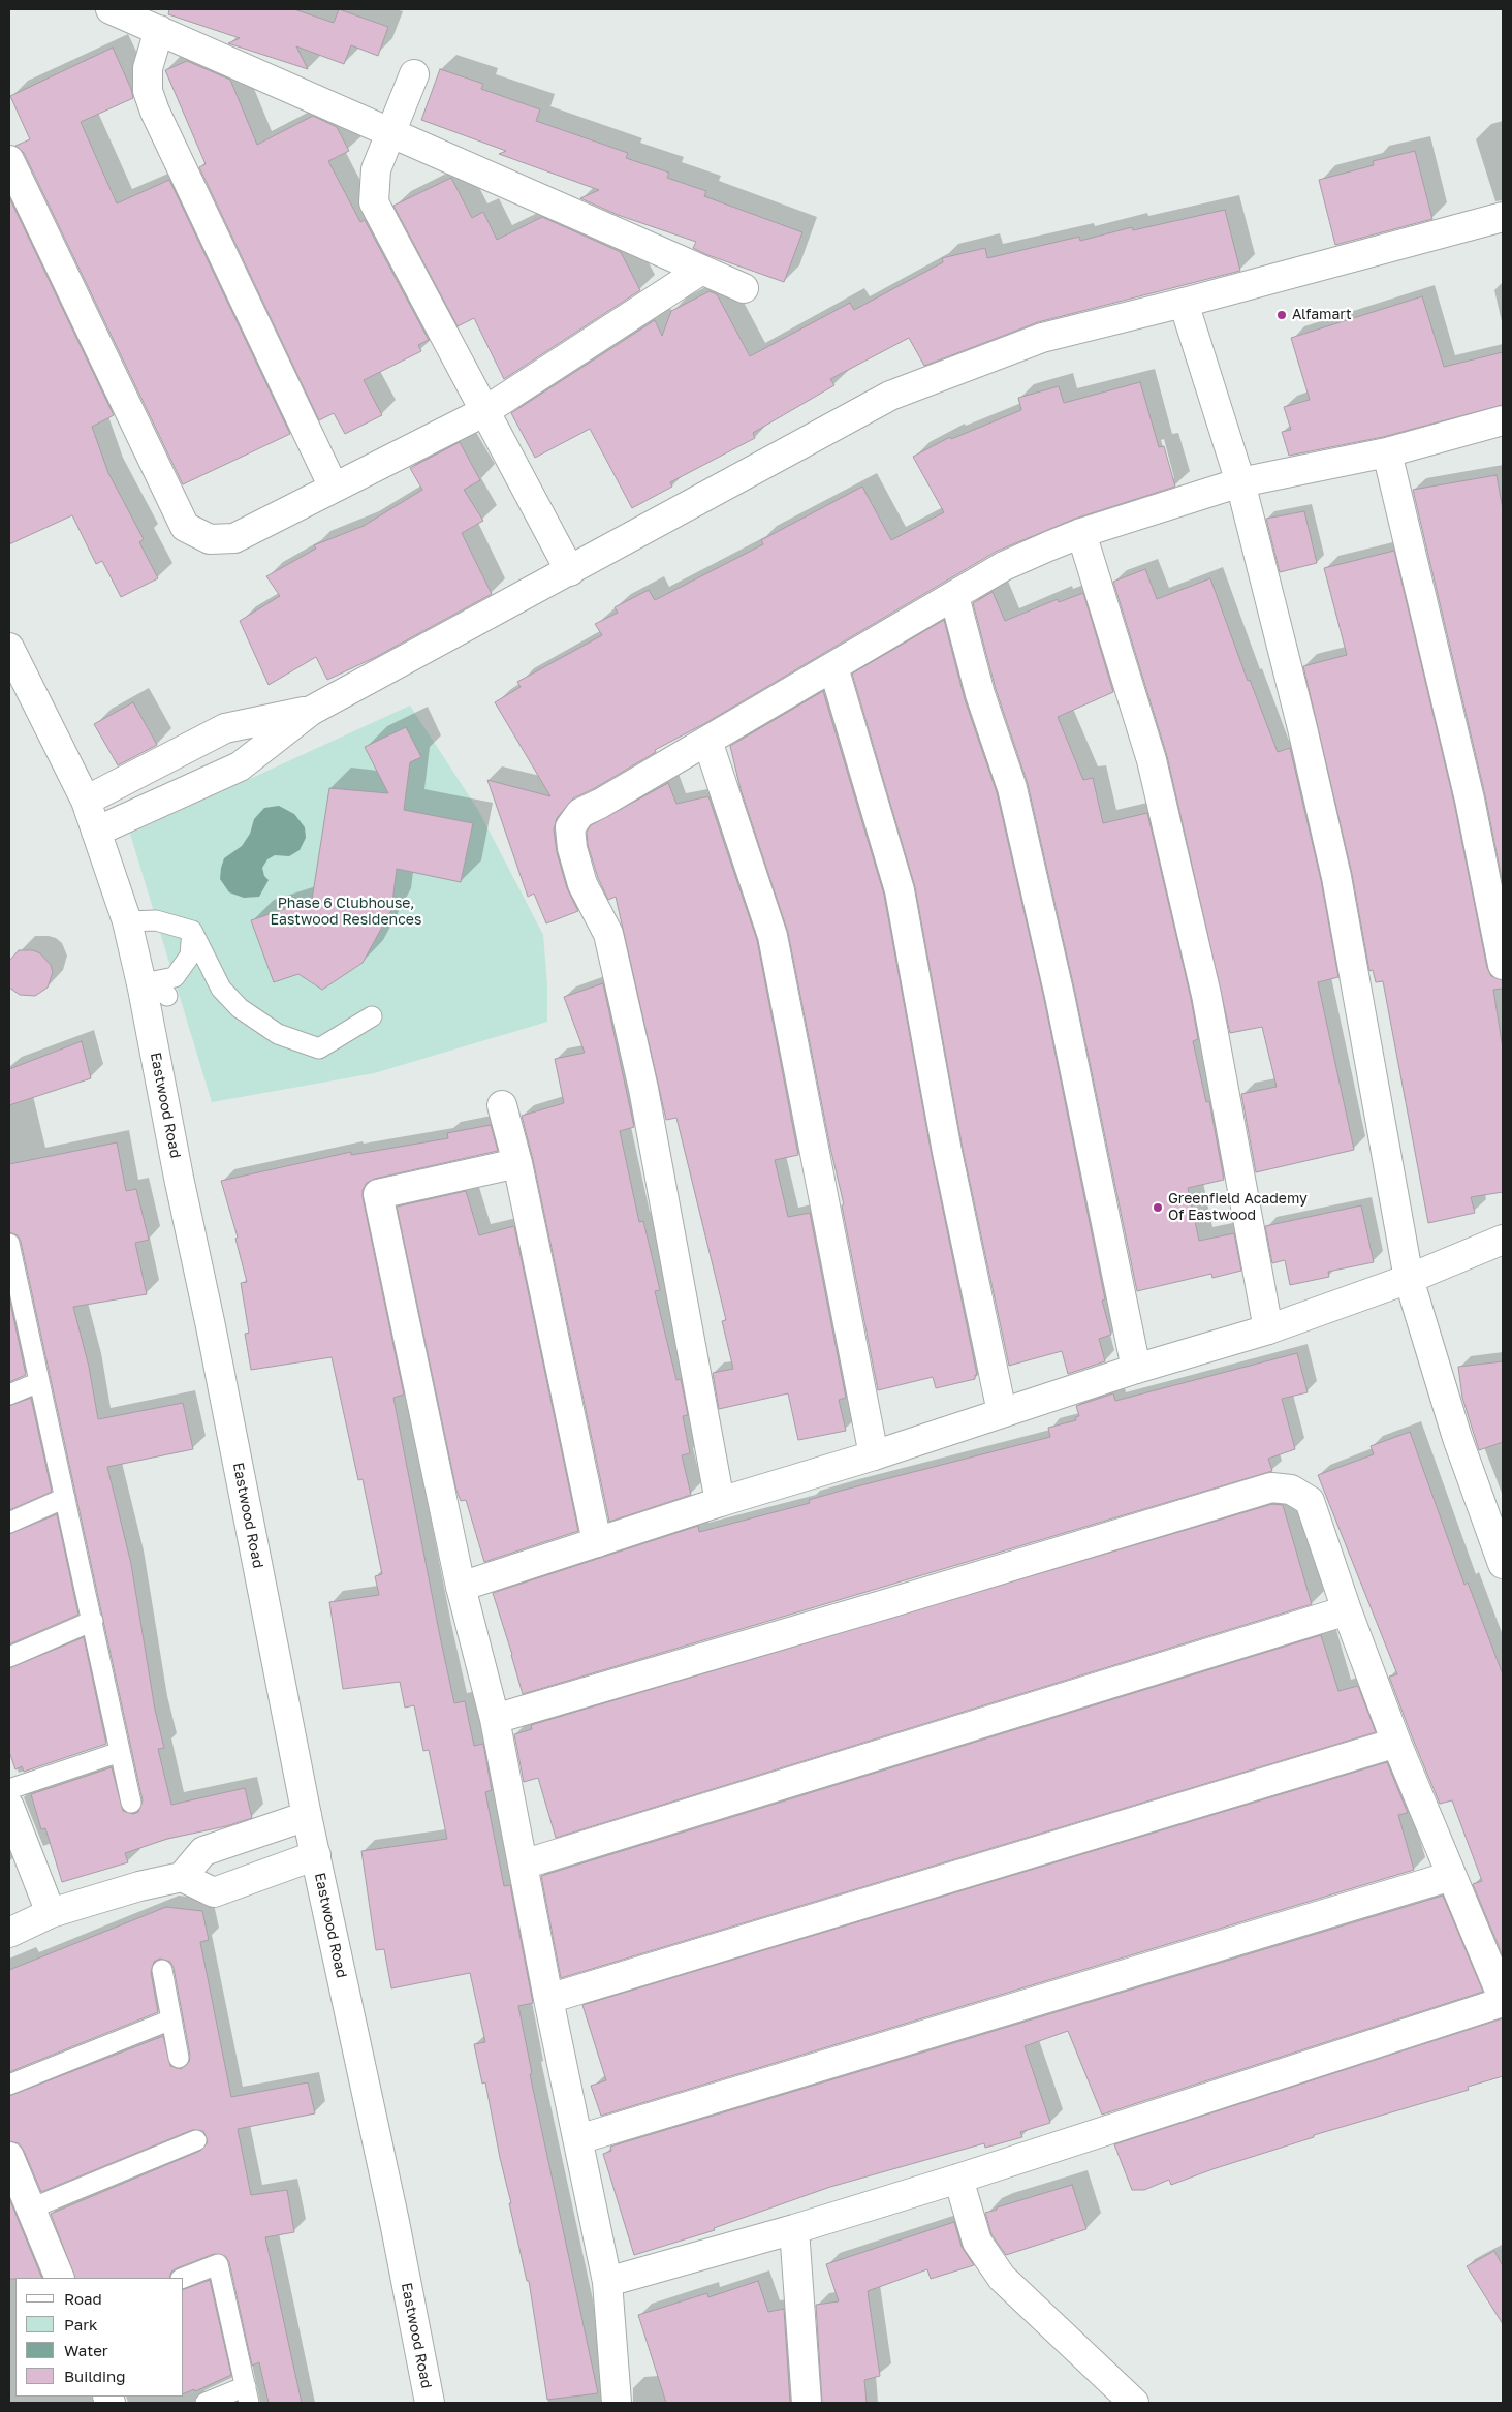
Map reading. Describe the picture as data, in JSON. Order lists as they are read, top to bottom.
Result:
{
  "streets": {
    "street": ["Eastwood Road"]
  },
  "parks": ["Phase 6 Clubhouse, Eastwood Residences"],
  "places": ["Alfamart", "Greenfield Academy Of Eastwood"],
  "legend": [
    "Road",
    "Park",
    "Water",
    "Building"
  ]
}
